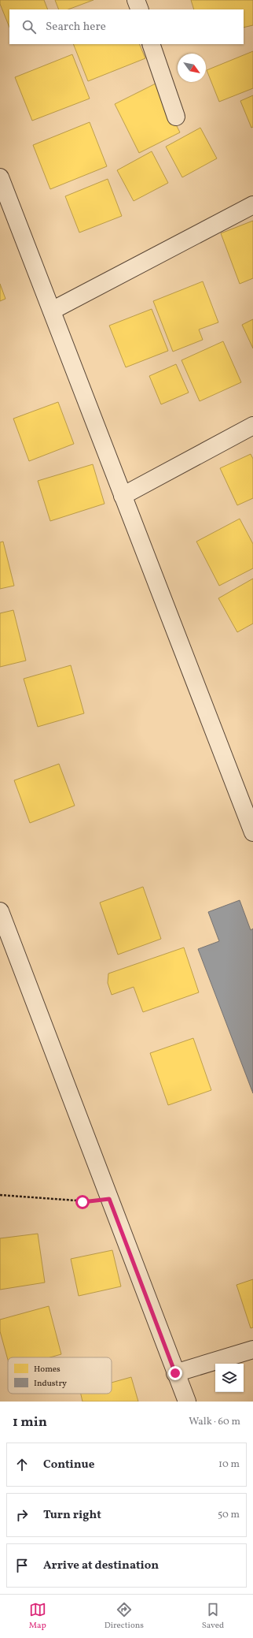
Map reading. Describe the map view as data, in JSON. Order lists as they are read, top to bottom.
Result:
{
  "legend": ["Homes", "Industry"],
  "north": "bottom right",
  "page": {
    "search": "Search here",
    "heading": ["1 min", "Walk · 60 m"],
    "list": [
      ["Continue", "10 m"],
      ["Turn right", "50 m"],
      "Arrive at destination"
    ],
    "nav": ["Map", "Directions", "Saved"]
  }
}
